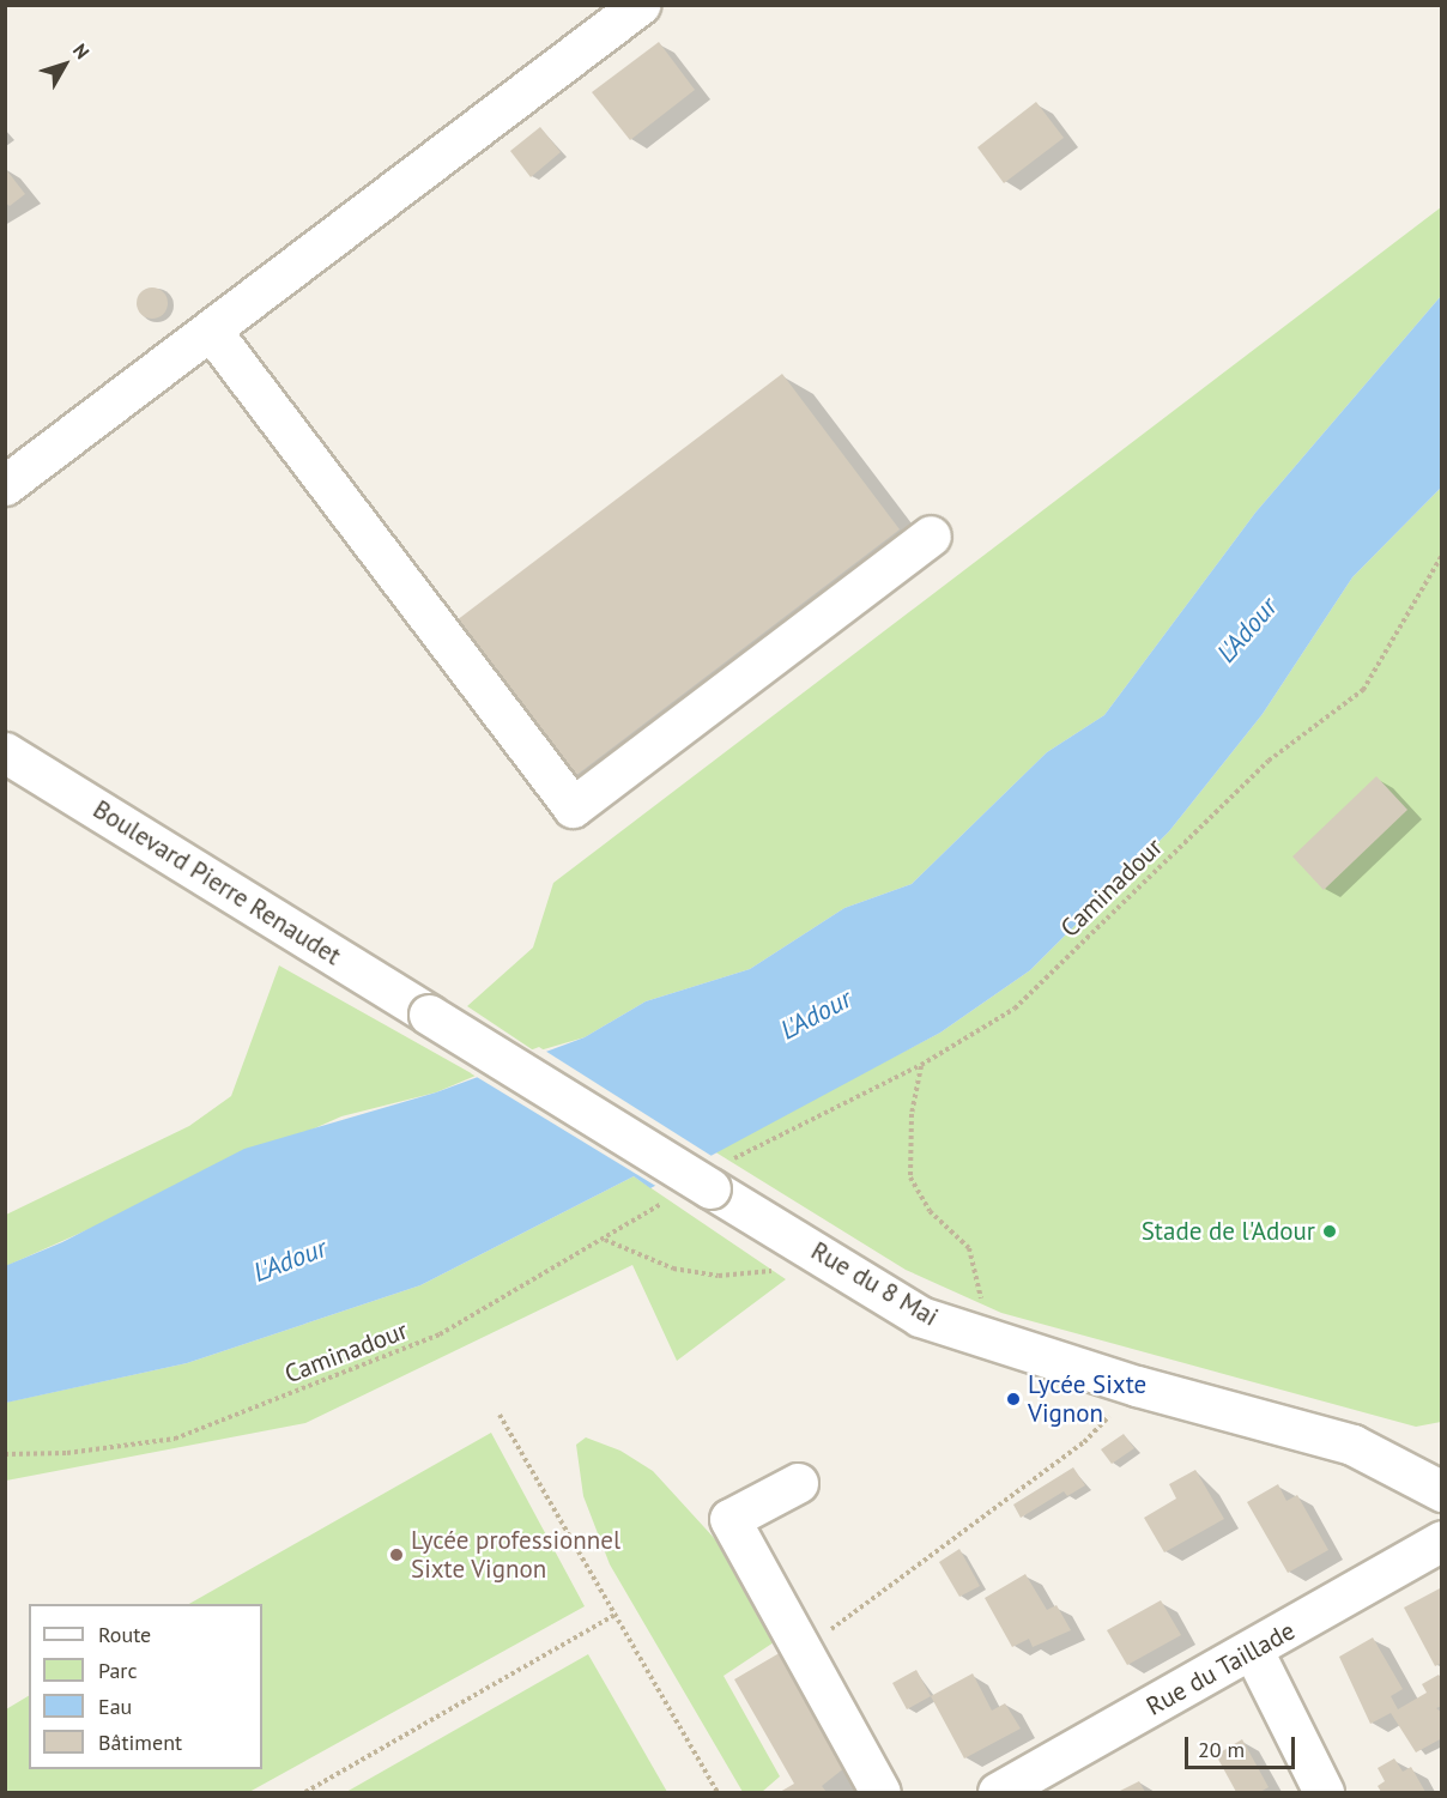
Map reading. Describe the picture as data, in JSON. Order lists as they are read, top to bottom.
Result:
{
  "streets": {
    "street": ["Boulevard Pierre Renaudet", "Rue du 8 Mai", "Rue du Taillade"],
    "path": ["Caminadour"]
  },
  "crossings": [
    ["Boulevard Pierre Renaudet", "Rue du 8 Mai"],
    ["Caminadour", "Rue du 8 Mai"]
  ],
  "water": ["L'Adour"],
  "places": ["Stade de l'Adour", "Lycée Sixte Vignon", "Lycée professionnel Sixte Vignon"],
  "legend": [
    "Route",
    "Parc",
    "Eau",
    "Bâtiment"
  ],
  "scale_bar": "20 m",
  "north": "top right"
}
